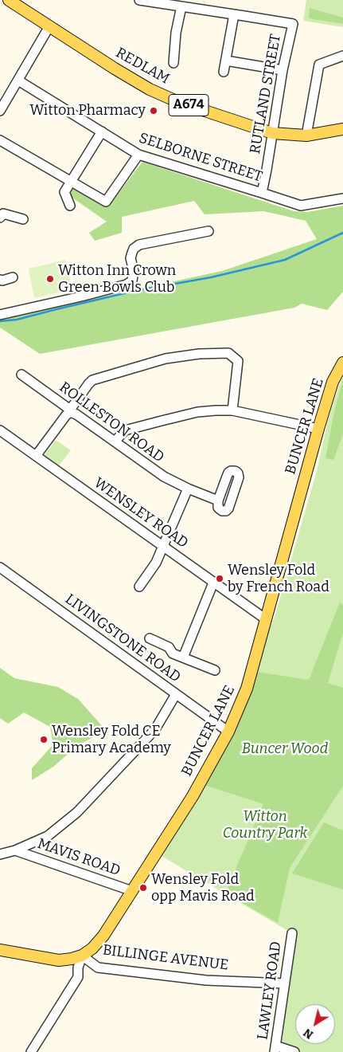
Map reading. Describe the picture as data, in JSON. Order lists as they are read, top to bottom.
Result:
{
  "streets": {
    "main road": [
      "REDLAM",
      "A674",
      "BUNCER LANE",
      "BILLINGE AVENUE"
    ],
    "street": [
      "RUTLAND STREET",
      "SELBORNE STREET",
      "ROLLESTON ROAD",
      "WENSLEY ROAD",
      "LIVINGSTONE ROAD",
      "MAVIS ROAD",
      "LAWLEY ROAD"
    ]
  },
  "crossings": [
    ["REDLAM", "RUTLAND STREET"],
    ["REDLAM", "A674"],
    ["RUTLAND STREET", "SELBORNE STREET"],
    ["BUNCER LANE", "WENSLEY ROAD"],
    ["BUNCER LANE", "LIVINGSTONE ROAD"],
    ["BUNCER LANE", "MAVIS ROAD"],
    ["BUNCER LANE", "BILLINGE AVENUE"],
    ["BILLINGE AVENUE", "LAWLEY ROAD"]
  ],
  "parks": ["Buncer Wood", "Witton Country Park"],
  "places": [
    "Witton Pharmacy",
    "Witton Inn Crown Green Bowls Club",
    "Wensley Fold by French Road",
    "Wensley Fold CE Primary Academy",
    "Wensley Fold opp Mavis Road"
  ],
  "north": "bottom left"
}
